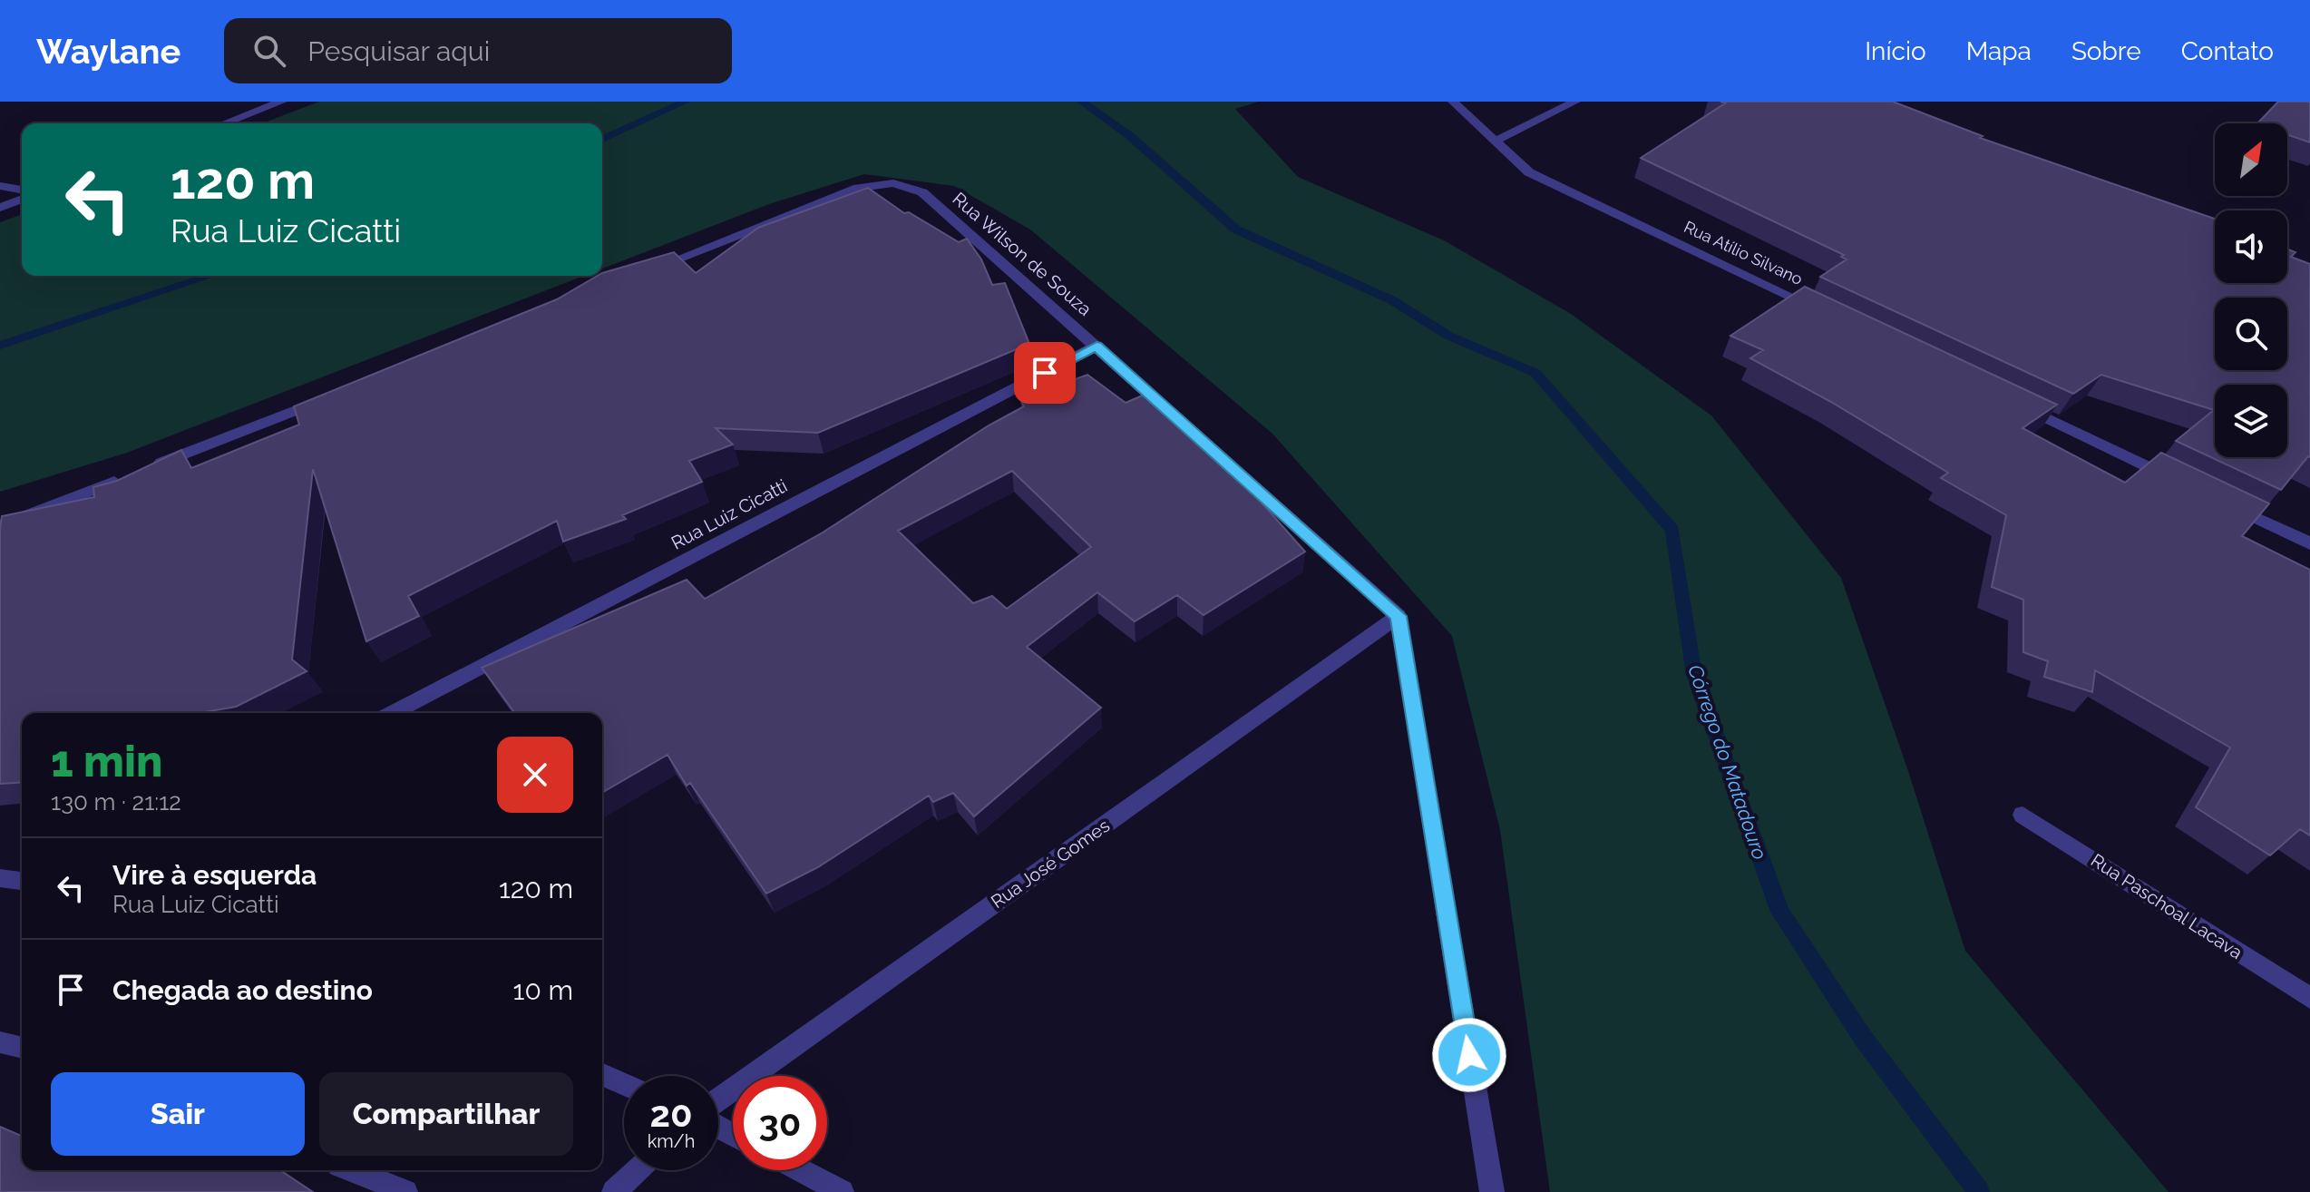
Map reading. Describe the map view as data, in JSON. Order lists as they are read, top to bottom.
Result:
{
  "streets": {
    "street": [
      "Rua Atílio Silvano",
      "Rua Wilson de Souza",
      "Rua Luiz Cicatti",
      "Rua José Gomes",
      "Rua Paschoal Lacava"
    ]
  },
  "crossings": [
    ["Rua Wilson de Souza", "Rua Luiz Cicatti"],
    ["Rua Wilson de Souza", "Rua José Gomes"]
  ],
  "water": ["Córrego do Matadouro"],
  "north": "top right",
  "page": {
    "header": "Waylane",
    "search": "Pesquisar aqui",
    "nav": [
      "Início",
      "Mapa",
      "Sobre",
      "Contato"
    ],
    "turn": ["120 m", "Rua Luiz Cicatti"],
    "heading": ["1 min", "130 m · 21:12"],
    "list": [
      {
        "name": "Vire à esquerda",
        "note": "Rua Luiz Cicatti",
        "value": "120 m"
      },
      {
        "name": "Chegada ao destino",
        "value": "10 m"
      }
    ],
    "buttons": ["Sair", "Compartilhar"],
    "speed": "20 km/h",
    "limit": "30"
  }
}
